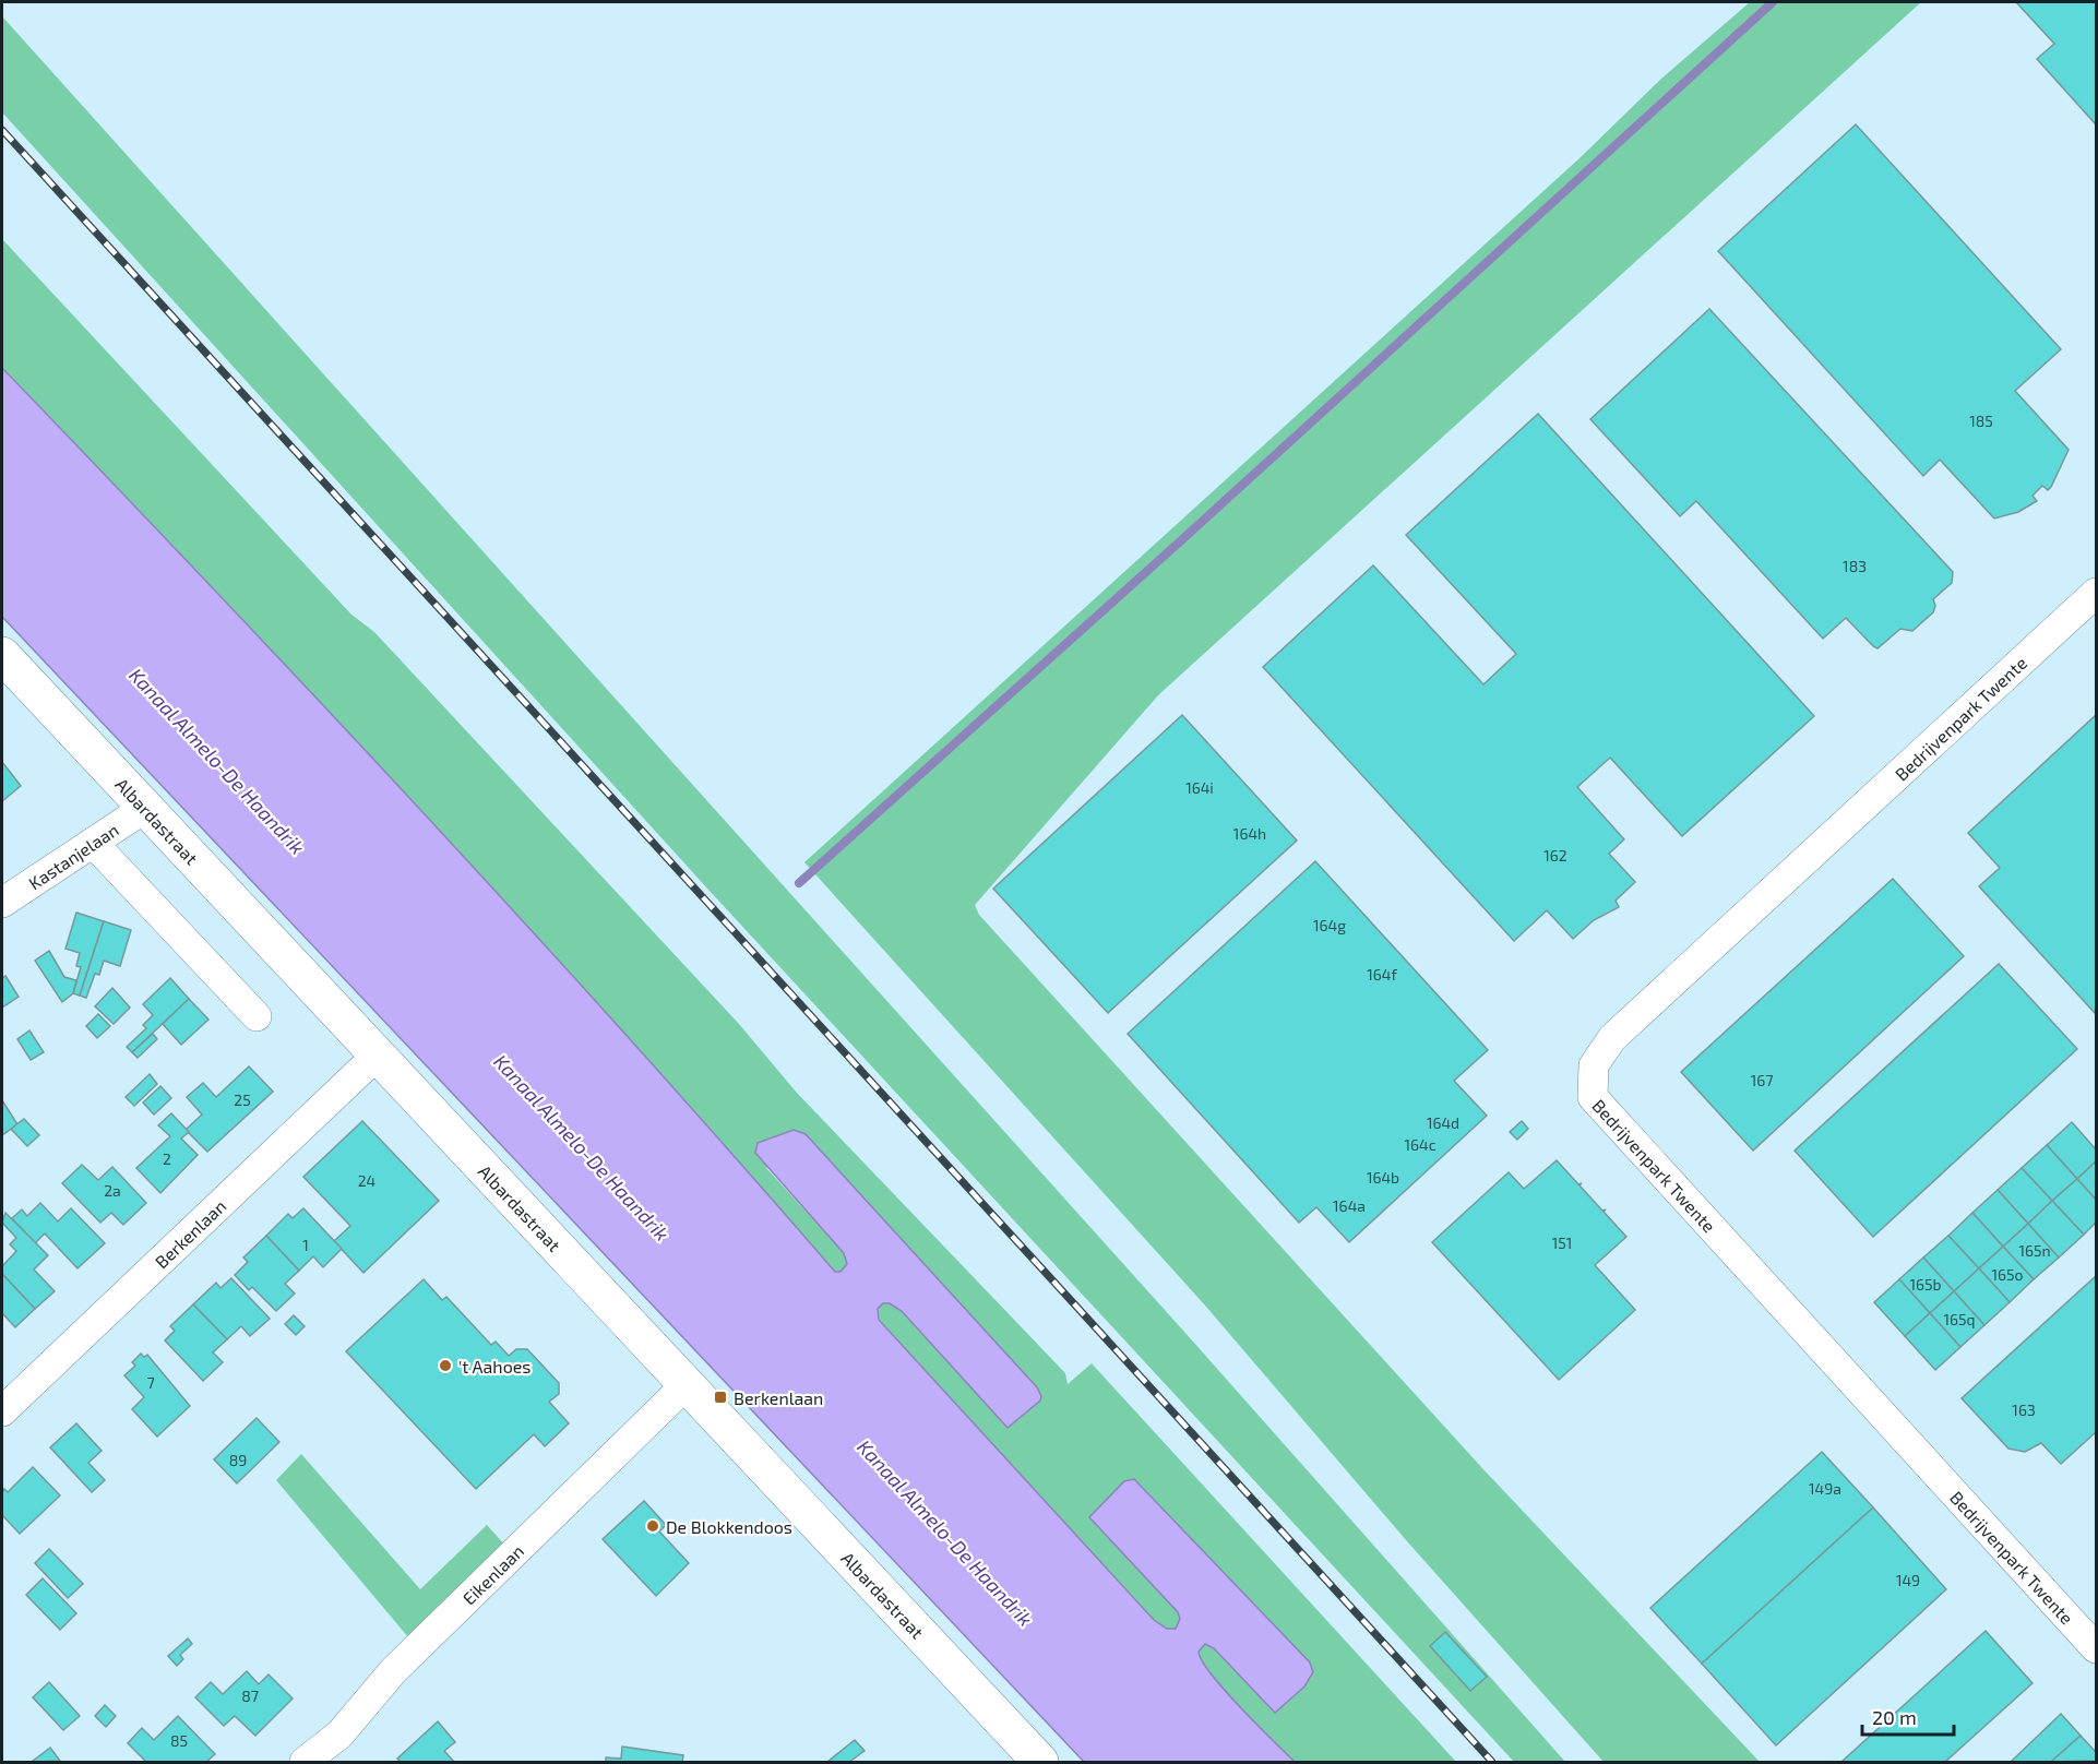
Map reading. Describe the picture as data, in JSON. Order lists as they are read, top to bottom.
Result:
{
  "streets": {
    "street": [
      "Bedrijvenpark Twente",
      "Albardastraat",
      "Kastanjelaan",
      "Berkenlaan",
      "Eikenlaan"
    ]
  },
  "crossings": [
    ["Albardastraat", "Kastanjelaan"],
    ["Albardastraat", "Berkenlaan"],
    ["Albardastraat", "Eikenlaan"]
  ],
  "water": ["Kanaal Almelo-De Haandrik"],
  "places": {
    "other": ["'t Aahoes", "De Blokkendoos"],
    "transit": ["Berkenlaan"]
  },
  "house_numbers": [
    "185",
    "183",
    "164i",
    "164h",
    "162",
    "164g",
    "164f",
    "167",
    "25",
    "164d",
    "164c",
    "2",
    "164b",
    "24",
    "2a",
    "164a",
    "151",
    "1",
    "165n",
    "165o",
    "165b",
    "165q",
    "7",
    "163",
    "89",
    "149a",
    "149",
    "87",
    "85"
  ],
  "scale_bar": "20 m"
}
